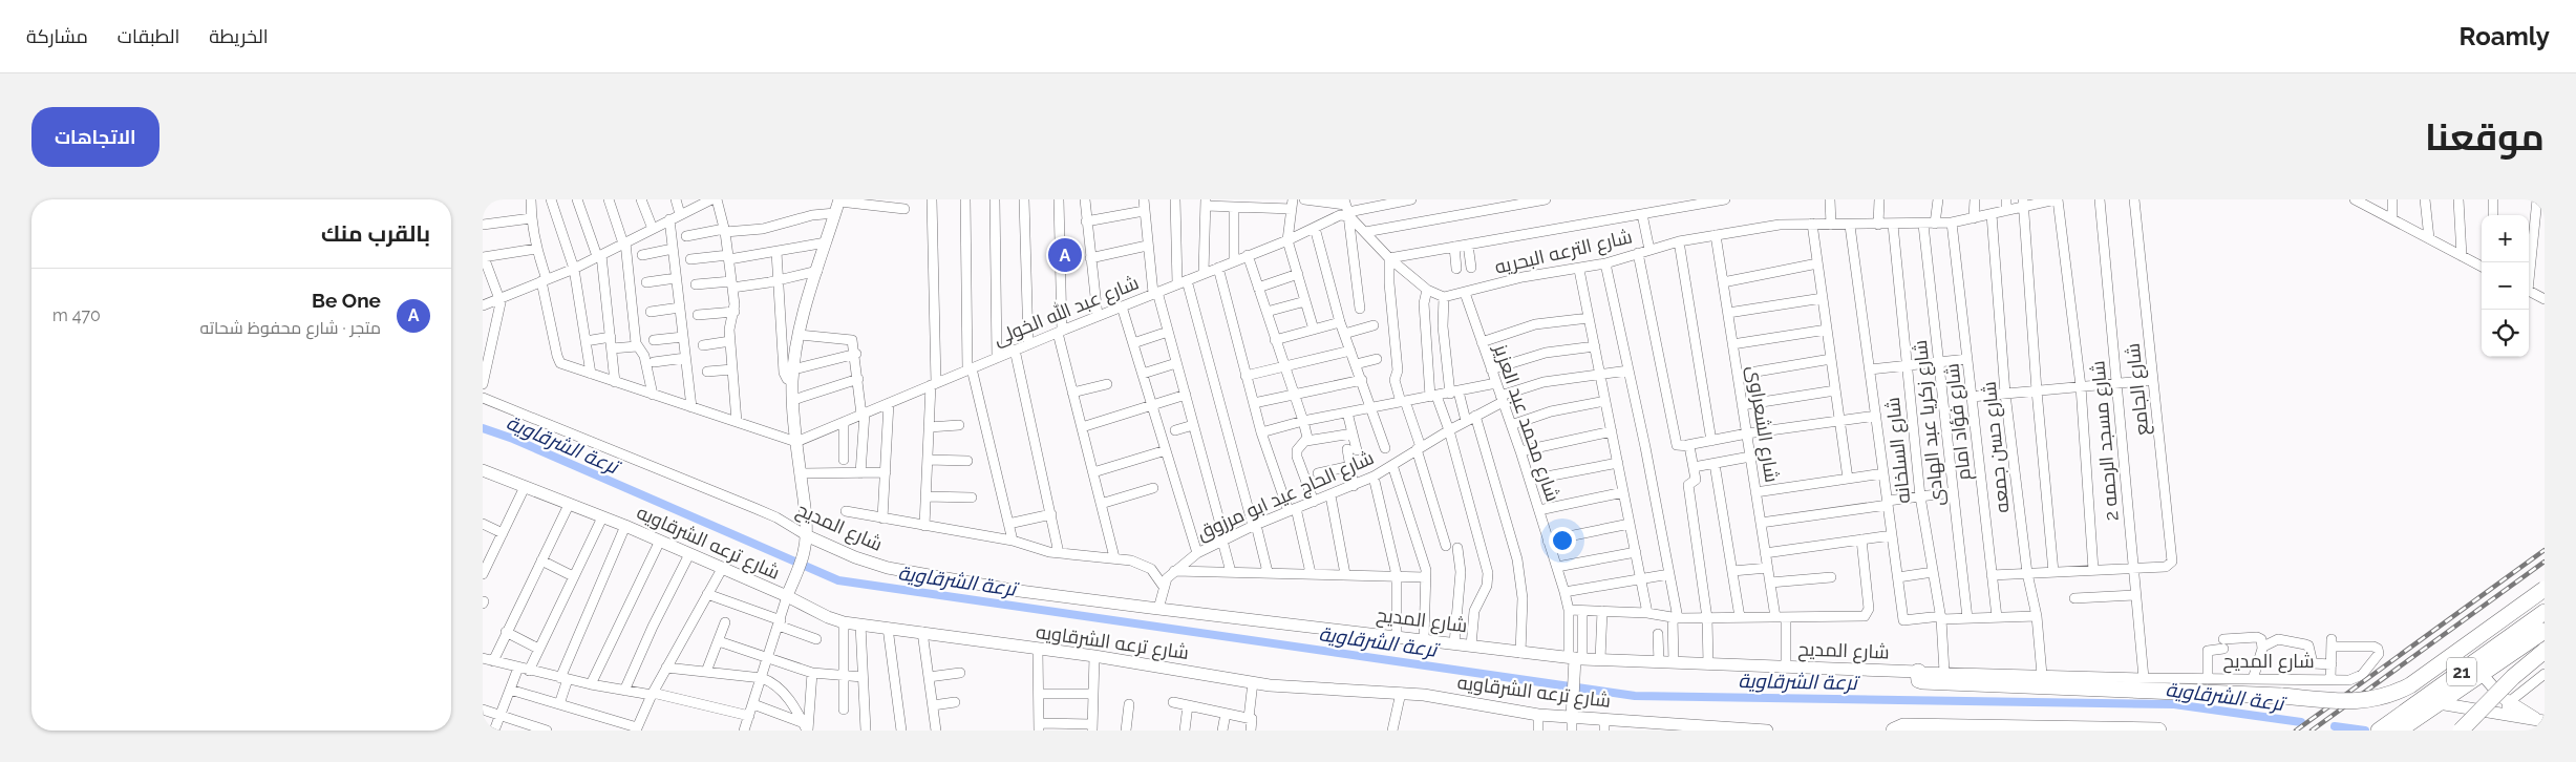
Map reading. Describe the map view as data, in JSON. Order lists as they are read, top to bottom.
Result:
{
  "streets": {
    "highway": ["21"],
    "main road": ["شارع المديح", "شارع ترعه الشرقاويه"],
    "street": [
      "شارع الترعه البحريه",
      "شارع عبد الله الخولى",
      "شارع الجامع",
      "شارع فؤاد امام",
      "شارع محمد عبد العزيز",
      "شارع زكريا عبد الهادى",
      "شارع الشعراوى",
      "شارع مسجد الرحمه 2",
      "شارع حسن جمعه",
      "شارع السلخانه",
      "شارع الحاج عيد ابو مرزوق"
    ]
  },
  "crossings": [
    ["شارع الترعه البحريه", "شارع فؤاد امام"],
    ["شارع الترعه البحريه", "شارع محمد عبد العزيز"],
    ["شارع الترعه البحريه", "شارع زكريا عبد الهادى"],
    ["شارع الترعه البحريه", "شارع الشعراوى"],
    ["شارع الترعه البحريه", "شارع حسن جمعه"],
    ["شارع الترعه البحريه", "شارع السلخانه"],
    ["شارع الجامع", "شارع مسجد الرحمه 2"],
    ["شارع محمد عبد العزيز", "شارع الحاج عيد ابو مرزوق"],
    ["شارع محمد عبد العزيز", "شارع المديح"],
    ["شارع الشعراوى", "شارع المديح"],
    ["شارع مسجد الرحمه 2", "شارع المديح"],
    ["شارع حسن جمعه", "شارع المديح"],
    ["شارع السلخانه", "شارع المديح"],
    ["شارع الحاج عيد ابو مرزوق", "شارع المديح"]
  ],
  "water": ["ترعة الشرقاوية"],
  "page": {
    "header": "Roamly",
    "nav": ["الخريطة", "الطبقات", "مشاركة"],
    "title": "موقعنا",
    "buttons": "الاتجاهات",
    "heading": "بالقرب منك",
    "map_buttons": ["+", "−"],
    "pins": "A",
    "list": [
      {
        "mark": "A",
        "name": "Be One",
        "note": "متجر · شارع محفوظ شحاته",
        "value": "470 m"
      }
    ]
  }
}
